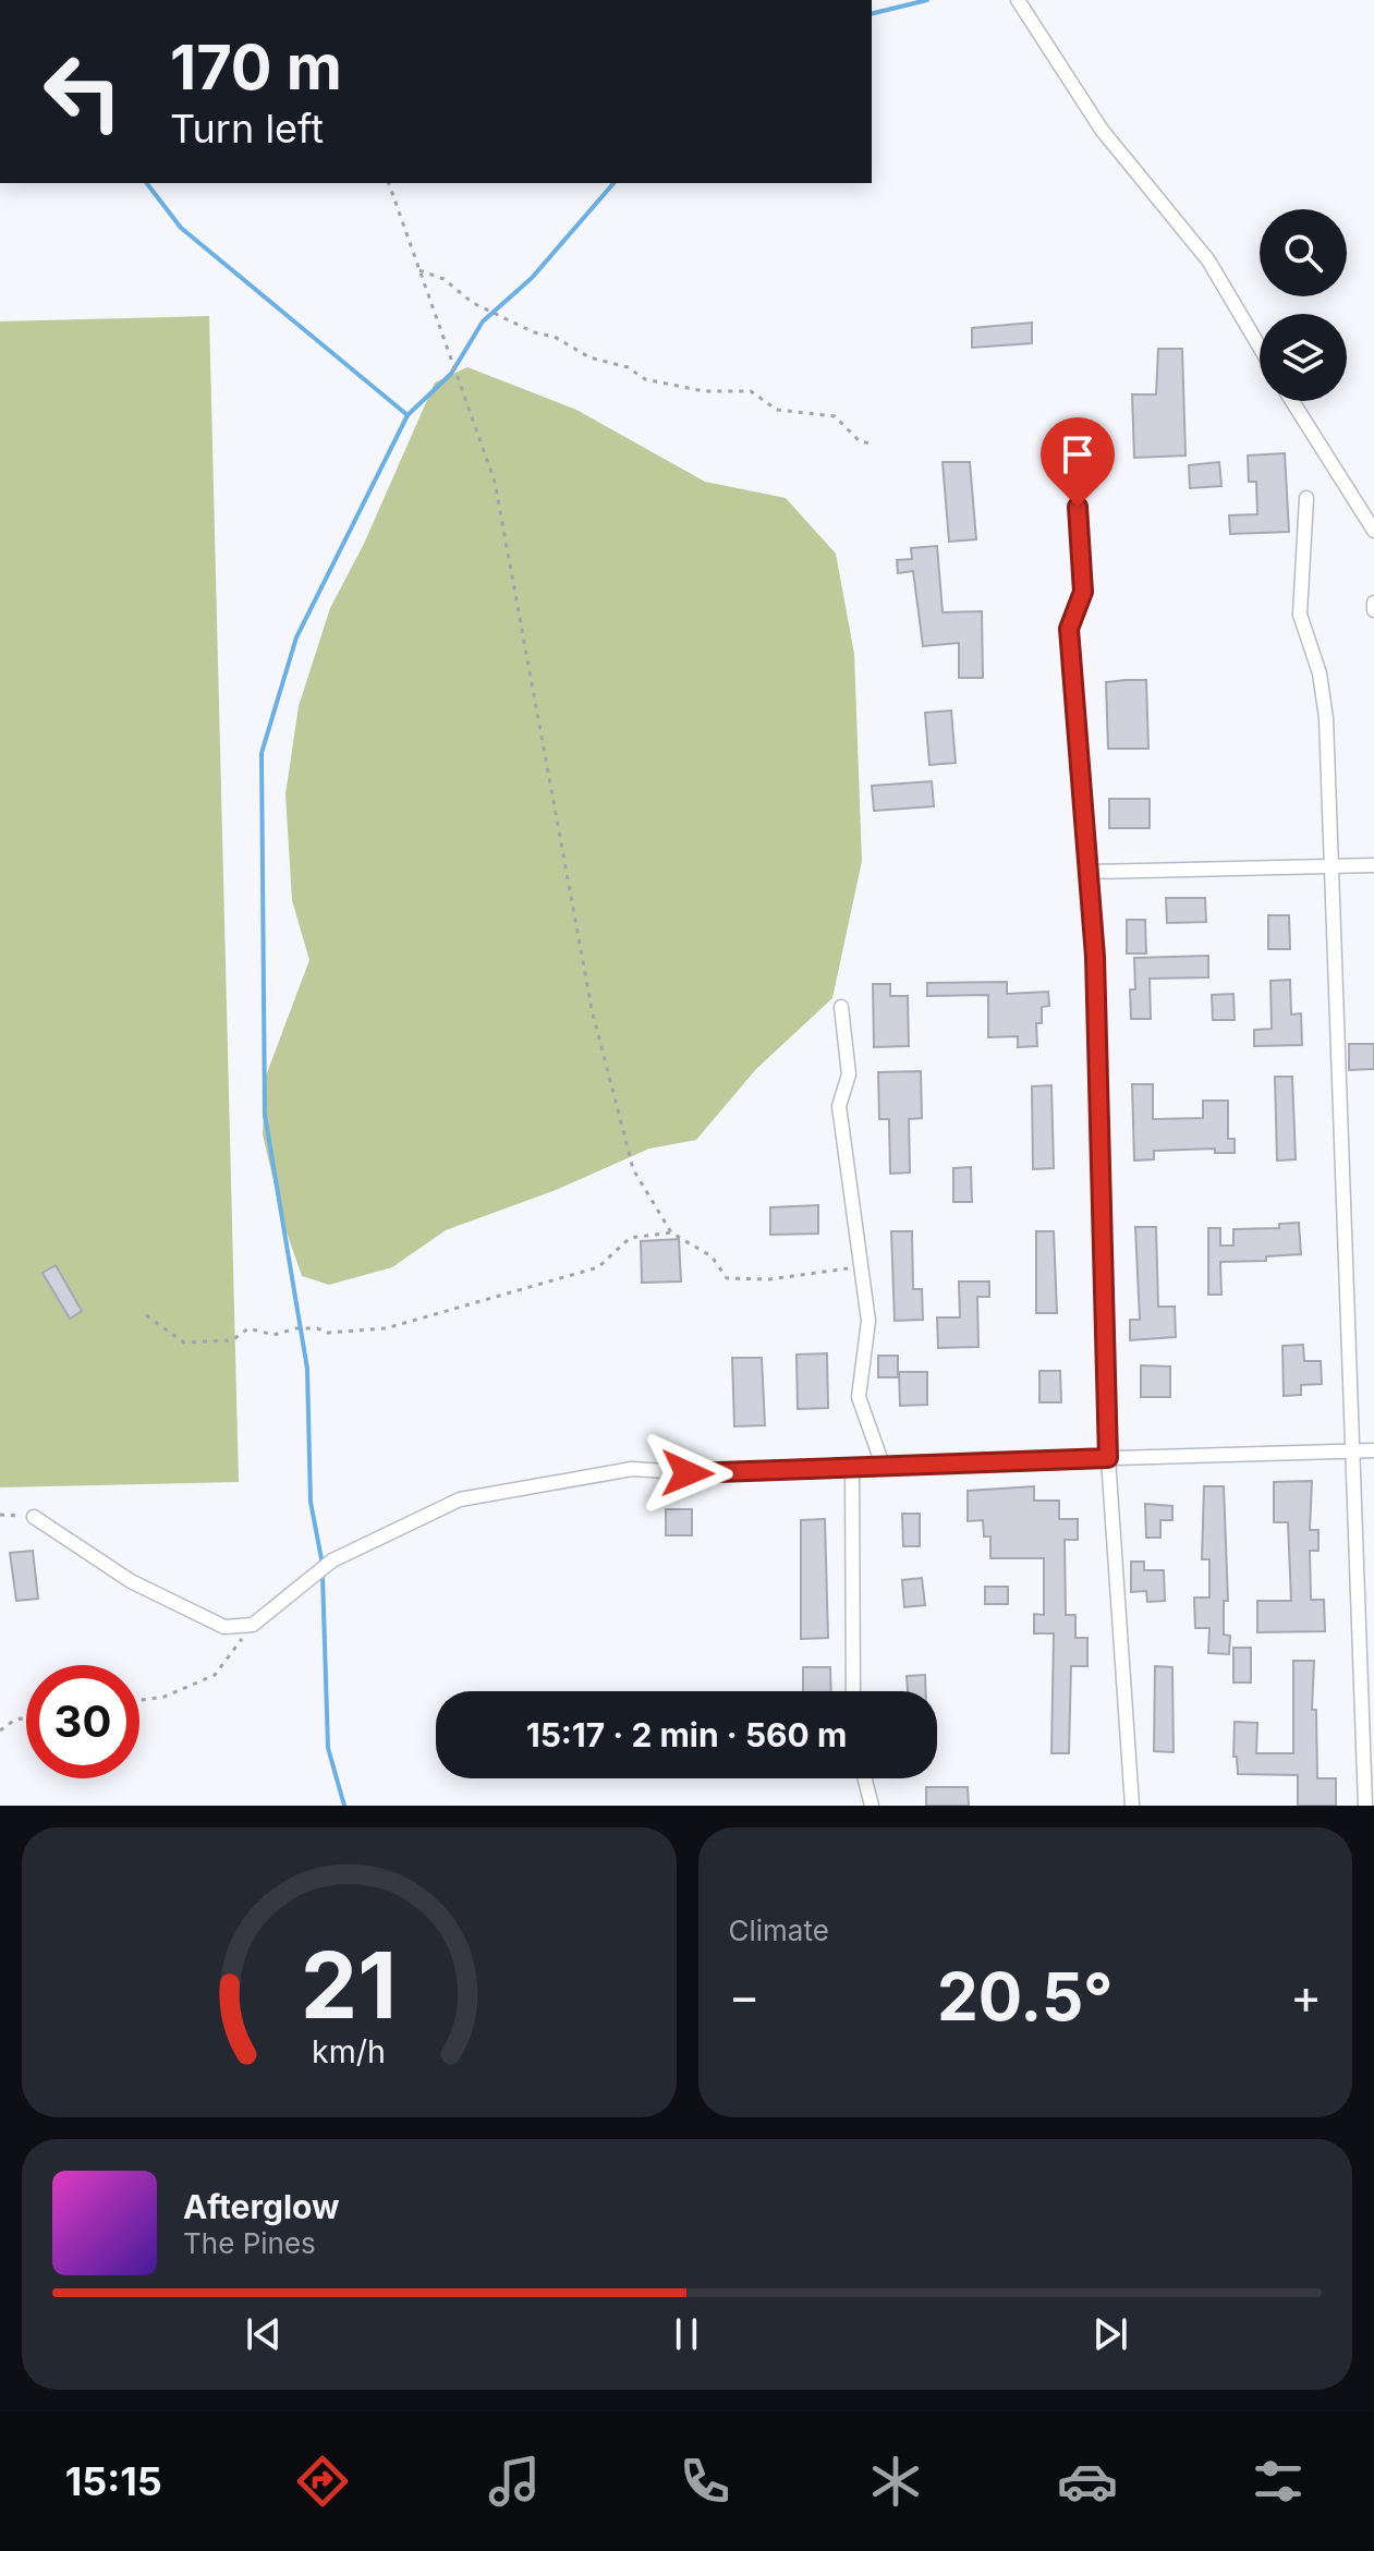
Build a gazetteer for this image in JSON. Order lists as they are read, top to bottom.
{
  "page": {
    "turn": ["170 m", "Turn left"],
    "limit": "30",
    "trip": "15:17 · 2 min · 560 m",
    "tile": "Climate",
    "heat": ["−", "20.5°", "+"],
    "song": ["Afterglow", "The Pines"],
    "tabs": "15:15",
    "gauge": ["21", "km/h"]
  }
}
